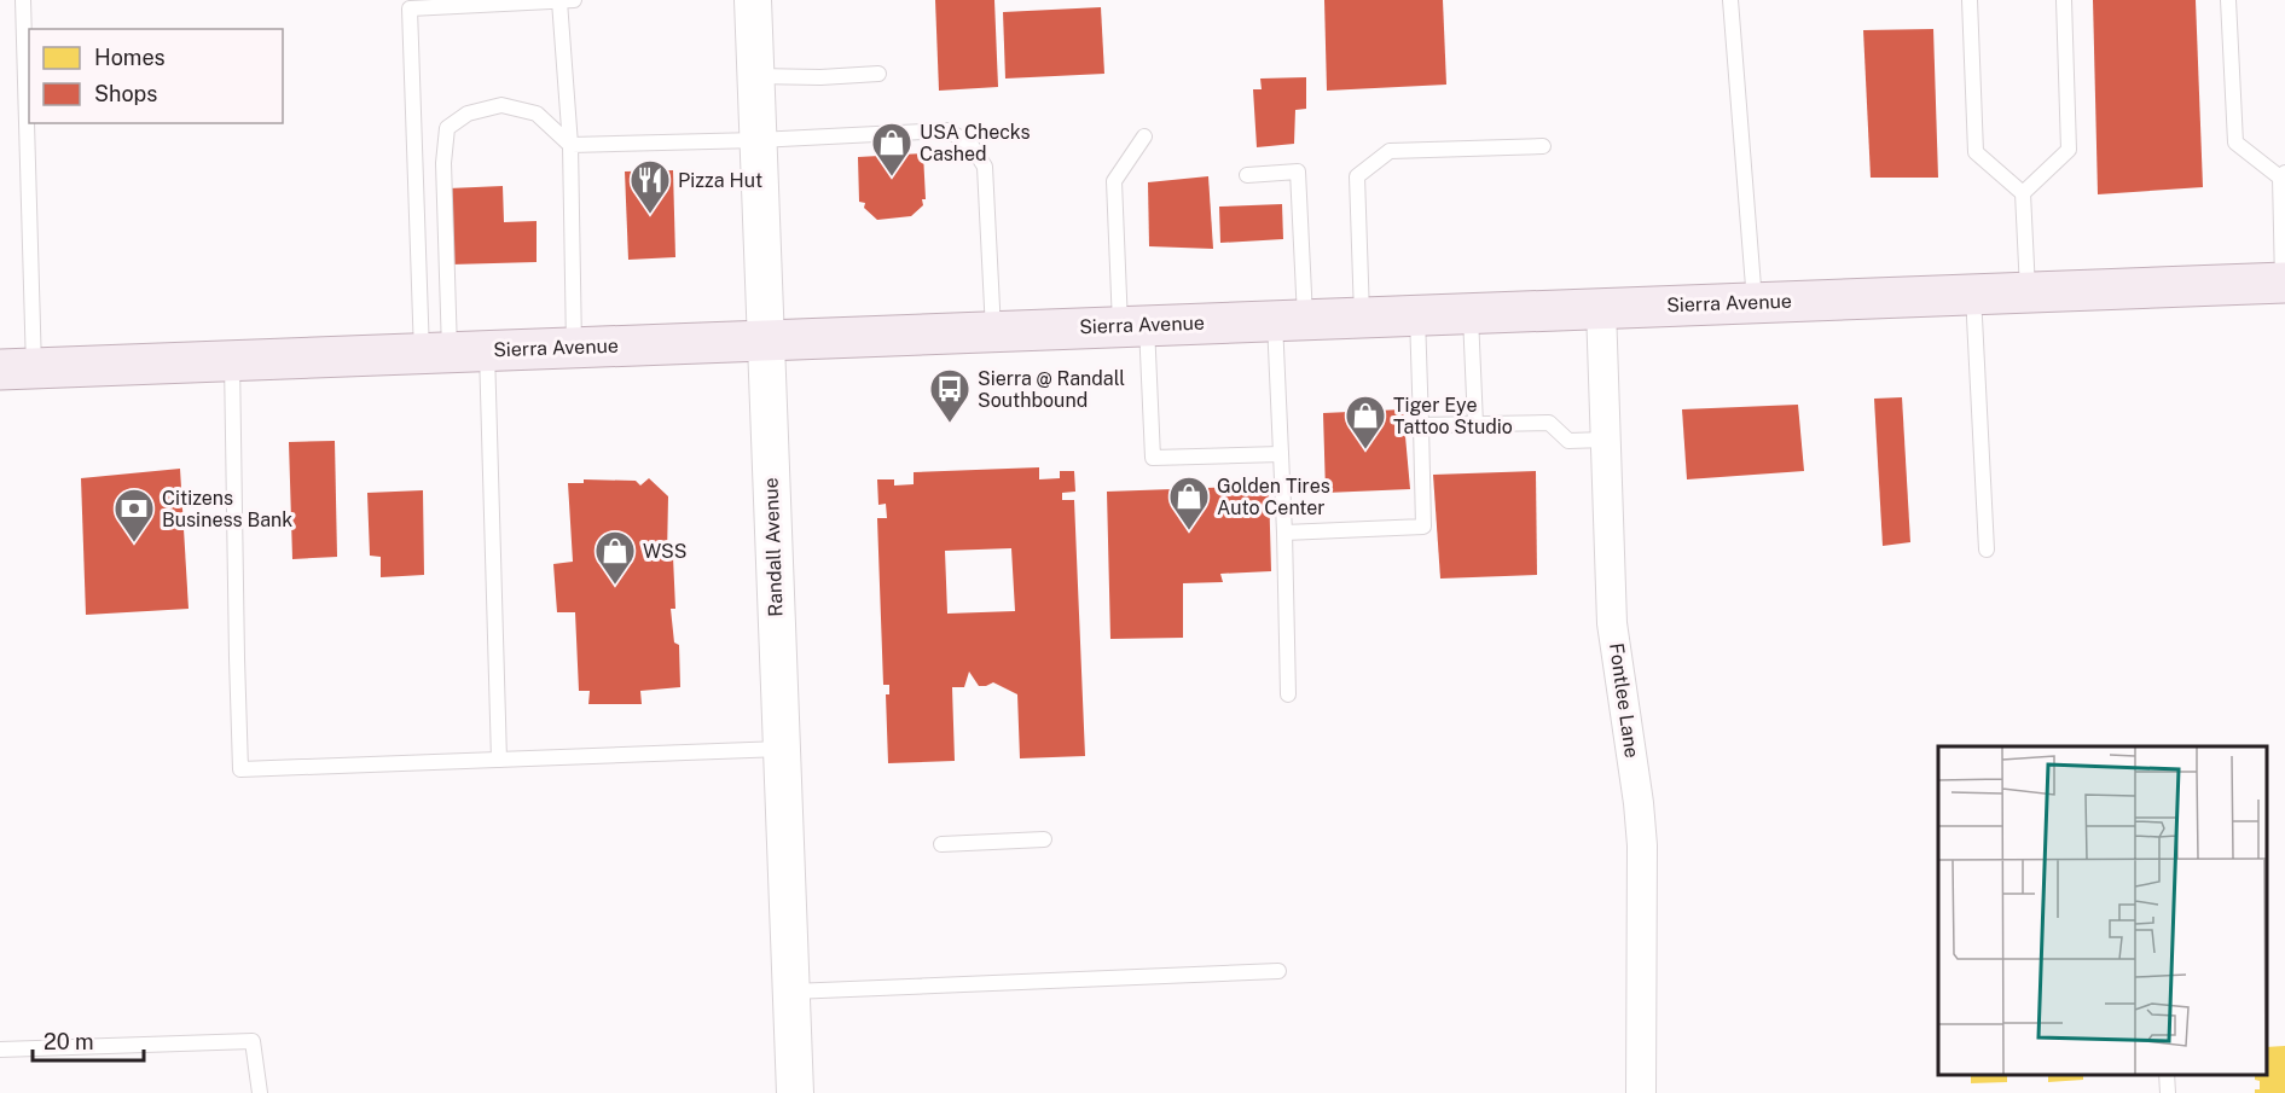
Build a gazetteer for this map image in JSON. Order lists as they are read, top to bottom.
{
  "streets": {
    "main road": ["Sierra Avenue"],
    "street": ["Randall Avenue", "Fontlee Lane"]
  },
  "crossings": [
    ["Sierra Avenue", "Randall Avenue"],
    ["Sierra Avenue", "Fontlee Lane"]
  ],
  "places": {
    "shop": [
      "USA Checks Cashed",
      "Tiger Eye Tattoo Studio",
      "Golden Tires Auto Center",
      "WSS"
    ],
    "restaurant": ["Pizza Hut"],
    "bus stop": ["Sierra @ Randall Southbound"],
    "bank": ["Citizens Business Bank"]
  },
  "legend": ["Homes", "Shops"],
  "scale_bar": "20 m"
}
